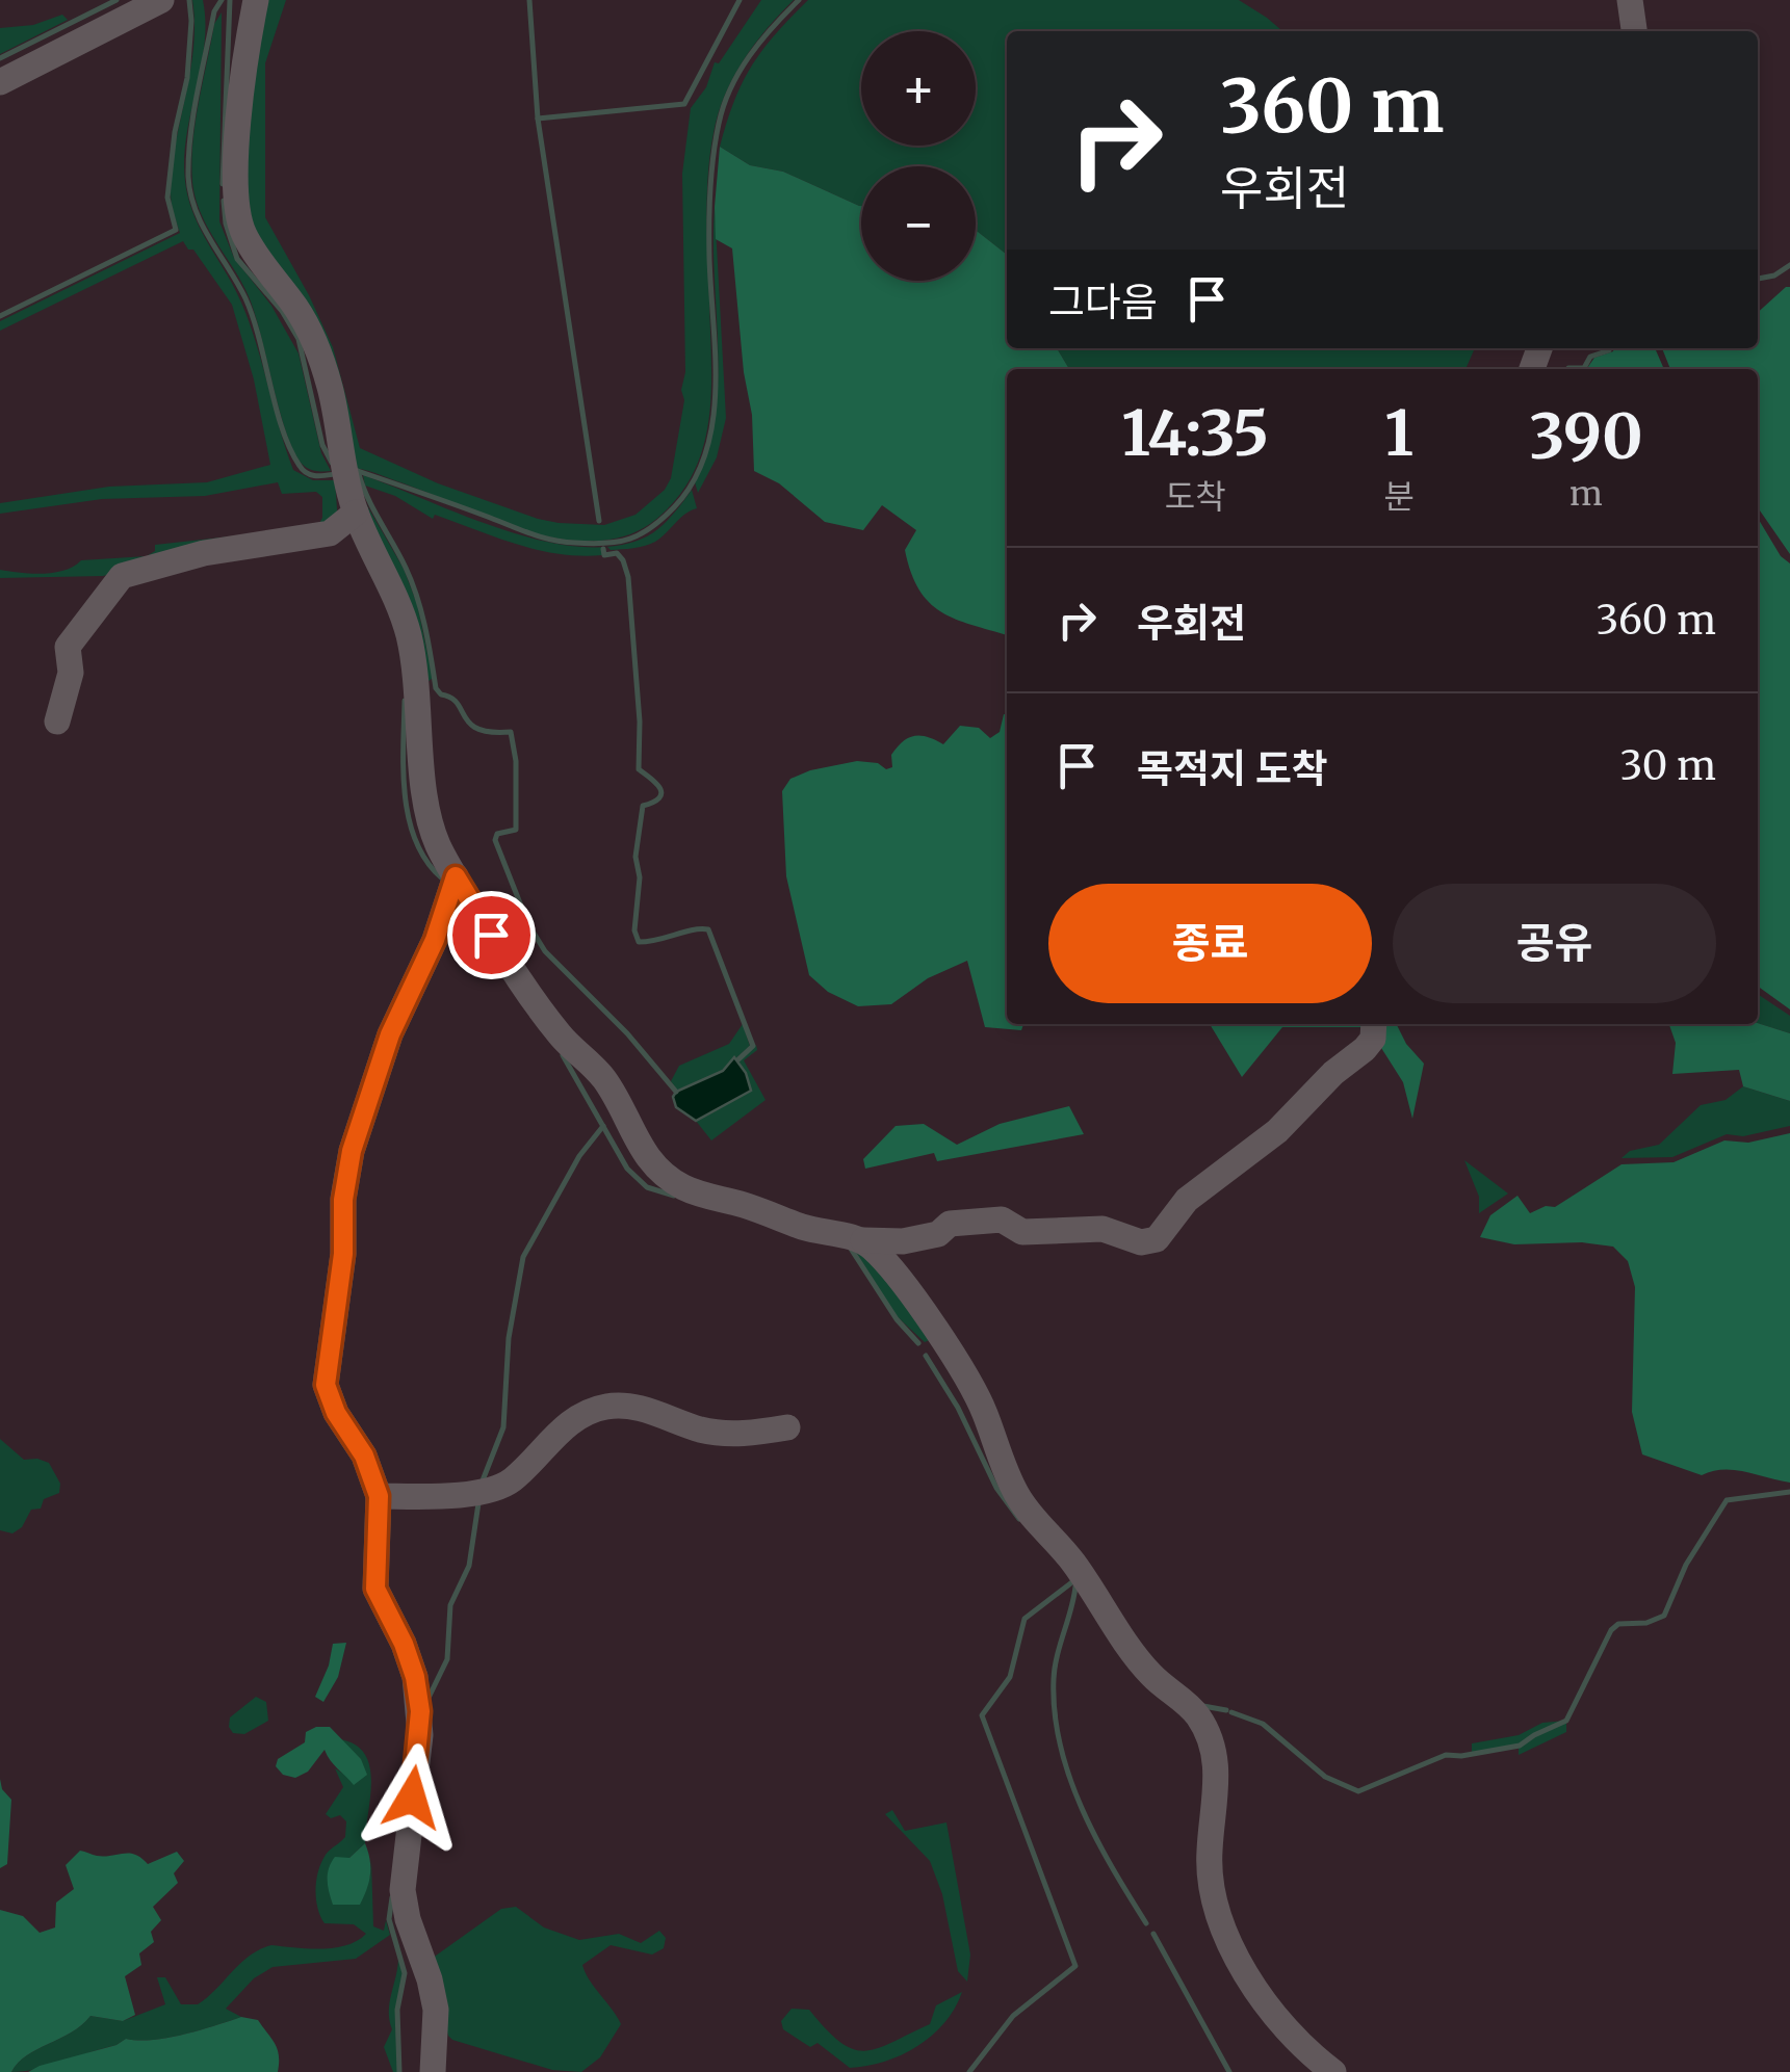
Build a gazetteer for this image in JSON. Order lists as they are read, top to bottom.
{
  "page": {
    "map_buttons": ["+", "−"],
    "turn": ["360 m", "우회전"],
    "then": "그다음",
    "eta": [
      "14:35",
      "도착",
      "1",
      "분",
      "390",
      "m"
    ],
    "list": [
      {
        "name": "우회전",
        "value": "360 m"
      },
      {
        "name": "목적지 도착",
        "value": "30 m"
      }
    ],
    "buttons": ["종료", "공유"]
  }
}
